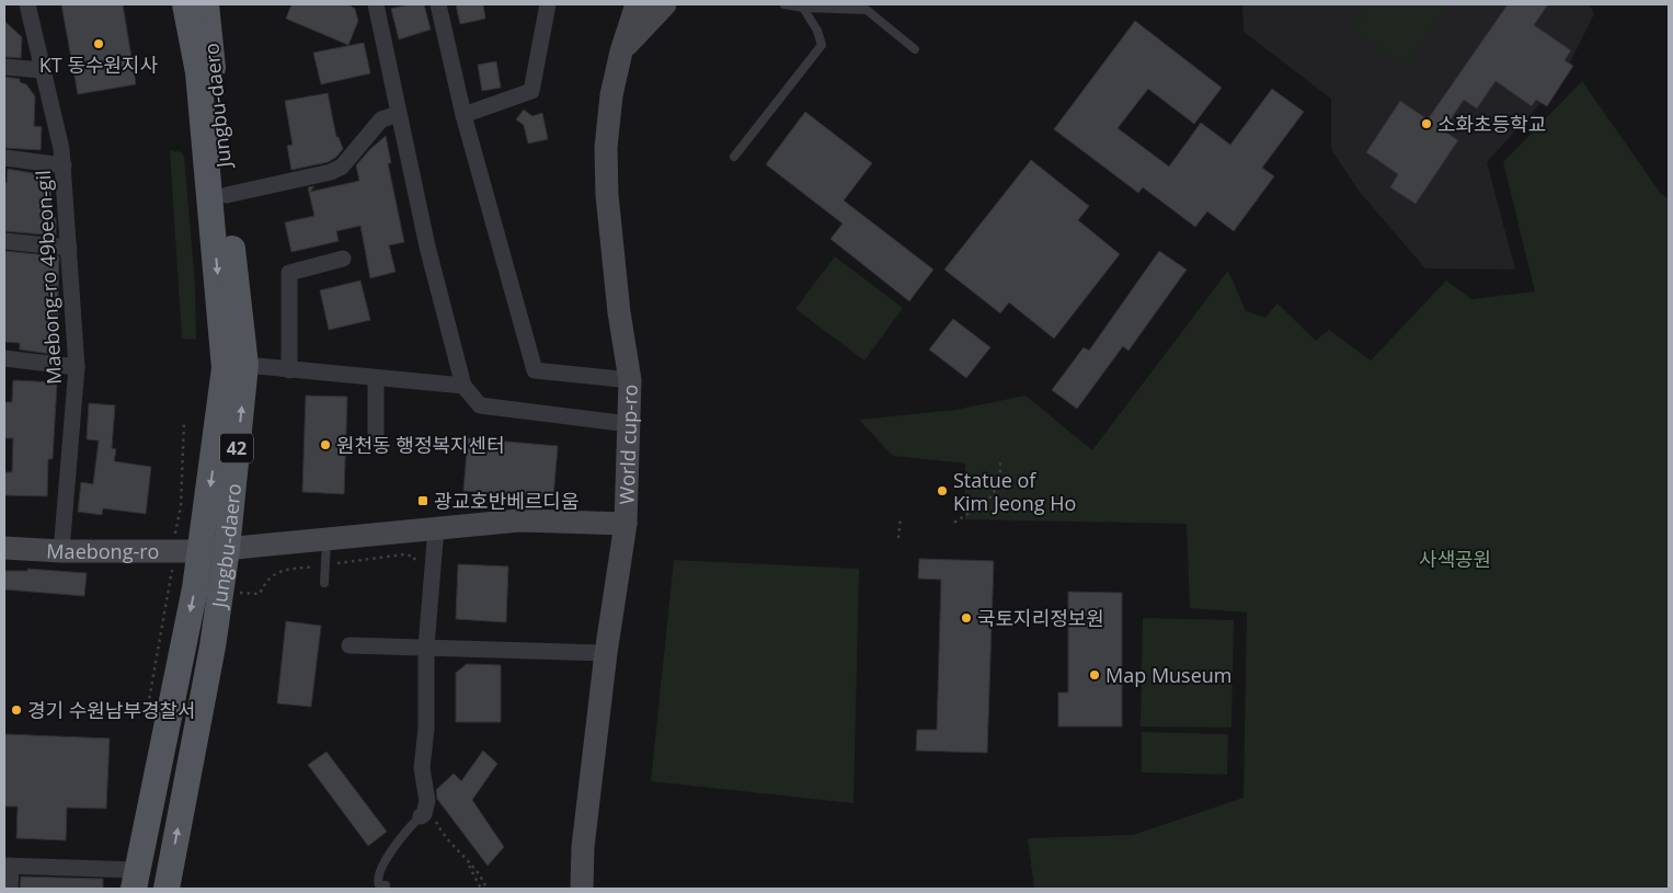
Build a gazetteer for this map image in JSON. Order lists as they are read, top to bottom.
{
  "streets": {
    "main road": ["Jungbu-daero", "42"],
    "street": ["Maebong-ro 49beon-gil", "World cup-ro", "Maebong-ro"]
  },
  "crossings": [
    ["Jungbu-daero", "Maebong-ro"],
    ["Maebong-ro 49beon-gil", "Maebong-ro"],
    ["World cup-ro", "Maebong-ro"]
  ],
  "parks": ["사색공원"],
  "places": {
    "other": [
      "KT 동수원지사",
      "소화초등학교",
      "원천동 행정복지센터",
      "Statue of Kim Jeong Ho",
      "국토지리정보원",
      "Map Museum",
      "경기 수원남부경찰서"
    ],
    "transit": ["광교호반베르디움"]
  }
}
